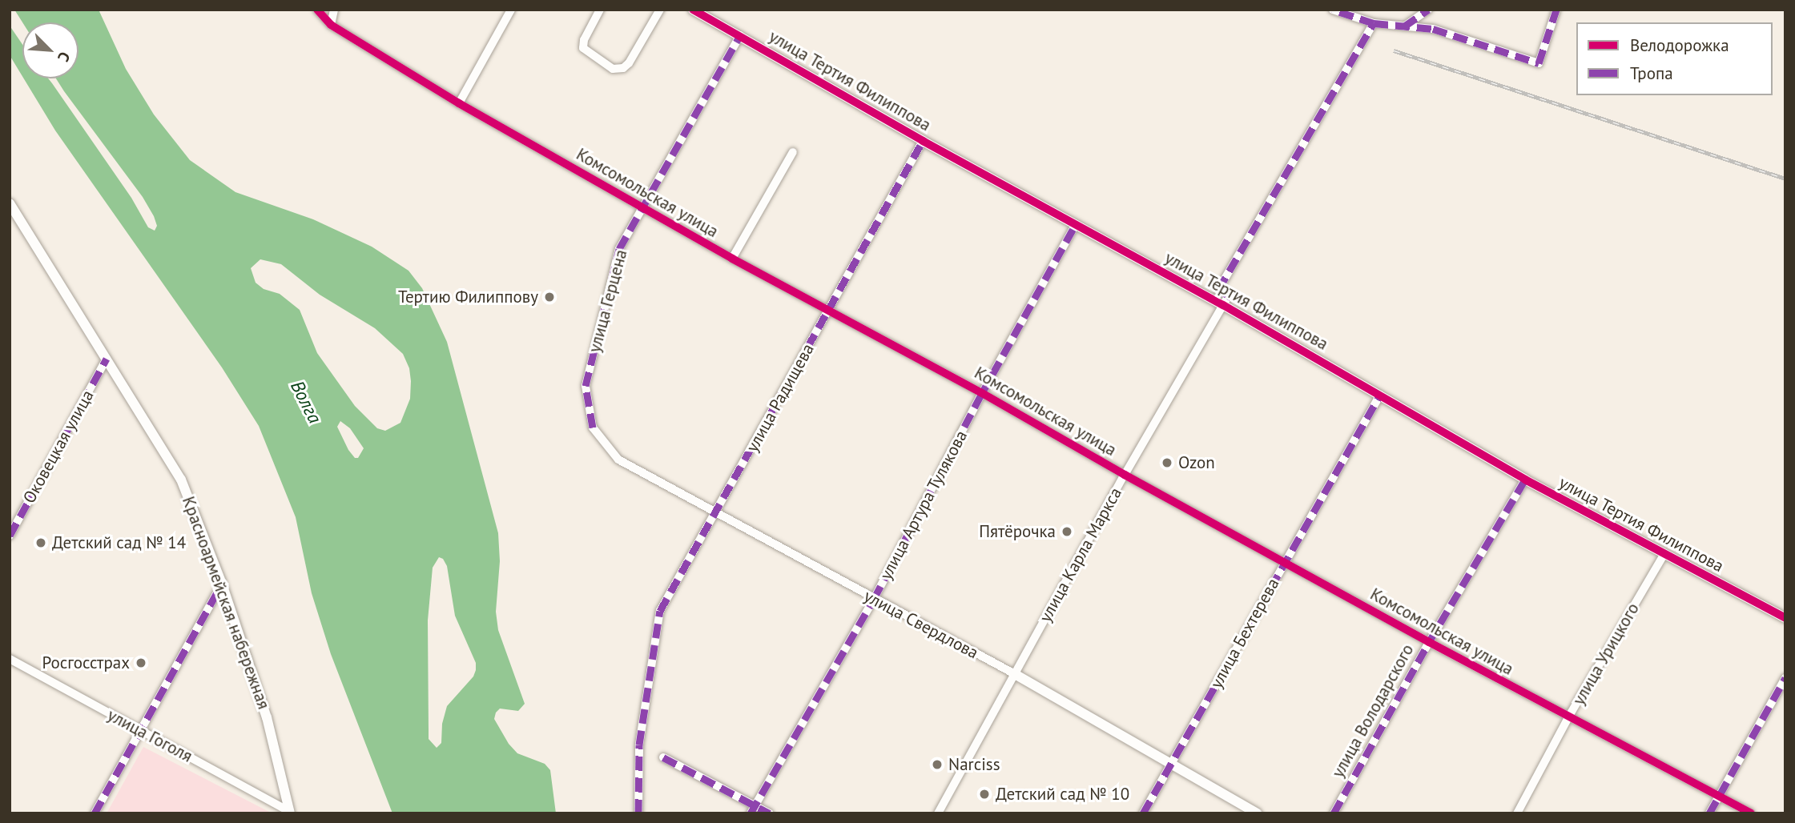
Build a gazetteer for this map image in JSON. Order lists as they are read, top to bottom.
{
  "streets": {
    "street": [
      "улица Тертия Филиппова",
      "Комсомольская улица",
      "улица Герцена",
      "улица Радищева",
      "Оковецкая улица",
      "улица Артура Тулякова",
      "улица Карла Маркса",
      "Красноармейская набережная",
      "улица Свердлова",
      "улица Бехтерева",
      "улица Урицкого",
      "улица Володарского",
      "улица Гоголя"
    ]
  },
  "crossings": [
    ["улица Тертия Филиппова", "улица Герцена"],
    ["улица Тертия Филиппова", "улица Радищева"],
    ["улица Тертия Филиппова", "улица Артура Тулякова"],
    ["улица Тертия Филиппова", "улица Карла Маркса"],
    ["улица Тертия Филиппова", "улица Бехтерева"],
    ["улица Тертия Филиппова", "улица Урицкого"],
    ["улица Тертия Филиппова", "улица Володарского"],
    ["Комсомольская улица", "улица Герцена"],
    ["Комсомольская улица", "улица Радищева"],
    ["Комсомольская улица", "улица Артура Тулякова"],
    ["Комсомольская улица", "улица Карла Маркса"],
    ["Комсомольская улица", "улица Бехтерева"],
    ["Комсомольская улица", "улица Урицкого"],
    ["Комсомольская улица", "улица Володарского"],
    ["улица Герцена", "улица Свердлова"],
    ["улица Радищева", "улица Свердлова"],
    ["Оковецкая улица", "Красноармейская набережная"],
    ["улица Артура Тулякова", "улица Свердлова"],
    ["улица Карла Маркса", "улица Свердлова"],
    ["Красноармейская набережная", "улица Гоголя"],
    ["улица Свердлова", "улица Бехтерева"]
  ],
  "water": ["Волга"],
  "places": [
    "Тертию Филиппову",
    "Ozon",
    "Пятёрочка",
    "Детский сад № 14",
    "Росгосстрах",
    "Narciss",
    "Детский сад № 10"
  ],
  "legend": ["Велодорожка", "Тропа"],
  "north": "bottom right"
}
